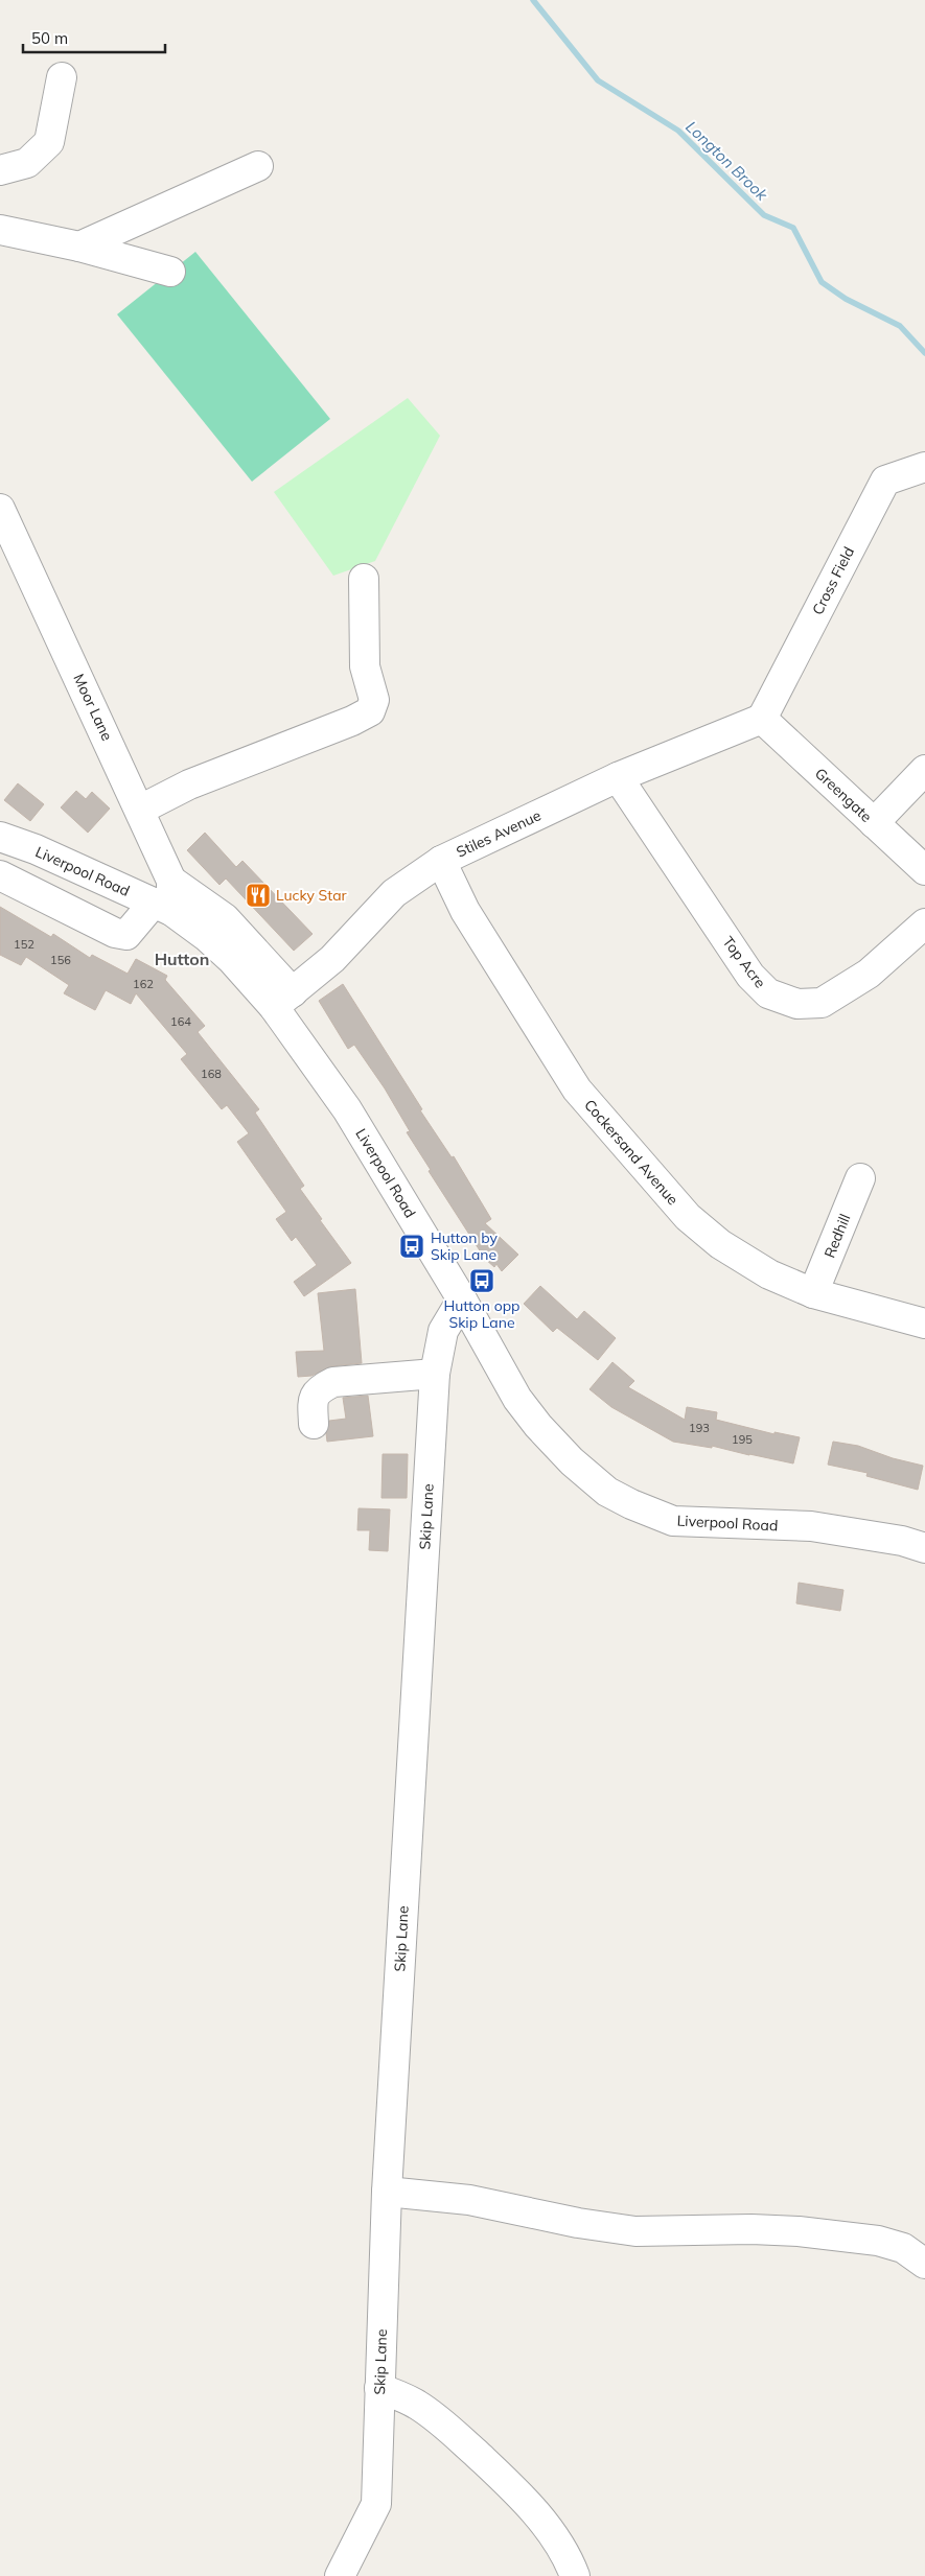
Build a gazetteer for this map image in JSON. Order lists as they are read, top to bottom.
{
  "streets": {
    "street": [
      "Cross Field",
      "Moor Lane",
      "Greengate",
      "Stiles Avenue",
      "Liverpool Road",
      "Top Acre",
      "Cockersand Avenue",
      "Redhill",
      "Skip Lane"
    ]
  },
  "crossings": [
    ["Cross Field", "Greengate"],
    ["Cross Field", "Stiles Avenue"],
    ["Moor Lane", "Liverpool Road"],
    ["Greengate", "Stiles Avenue"],
    ["Stiles Avenue", "Liverpool Road"],
    ["Stiles Avenue", "Top Acre"],
    ["Stiles Avenue", "Cockersand Avenue"],
    ["Liverpool Road", "Skip Lane"],
    ["Cockersand Avenue", "Redhill"]
  ],
  "districts": ["Hutton"],
  "water": ["Longton Brook"],
  "places": {
    "restaurant": ["Lucky Star"],
    "bus stop": ["Hutton by Skip Lane", "Hutton opp Skip Lane"]
  },
  "house_numbers": [
    "152",
    "156",
    "162",
    "164",
    "168",
    "193",
    "195"
  ],
  "scale_bar": "50 m"
}
